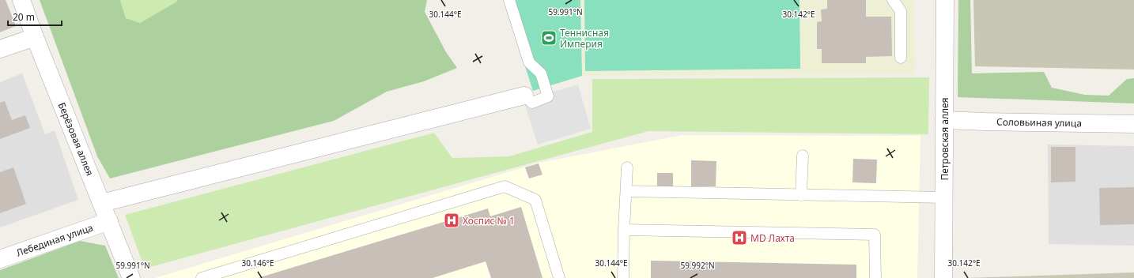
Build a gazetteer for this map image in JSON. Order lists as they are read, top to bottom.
{
  "streets": {
    "street": [
      "Соловьиная улица",
      "Берёзовая аллея",
      "Петровская аллея",
      "Лебединая улица"
    ]
  },
  "crossings": [
    ["Соловьиная улица", "Петровская аллея"],
    ["Берёзовая аллея", "Лебединая улица"]
  ],
  "places": {
    "sports": ["Теннисная Империя"],
    "hospital": ["Хоспис № 1", "MD Лахта"]
  },
  "scale_bar": "20 m",
  "coordinates": [
    "59.991°N",
    "30.144°E",
    "30.142°E",
    "30.146°E",
    "59.992°N"
  ]
}
